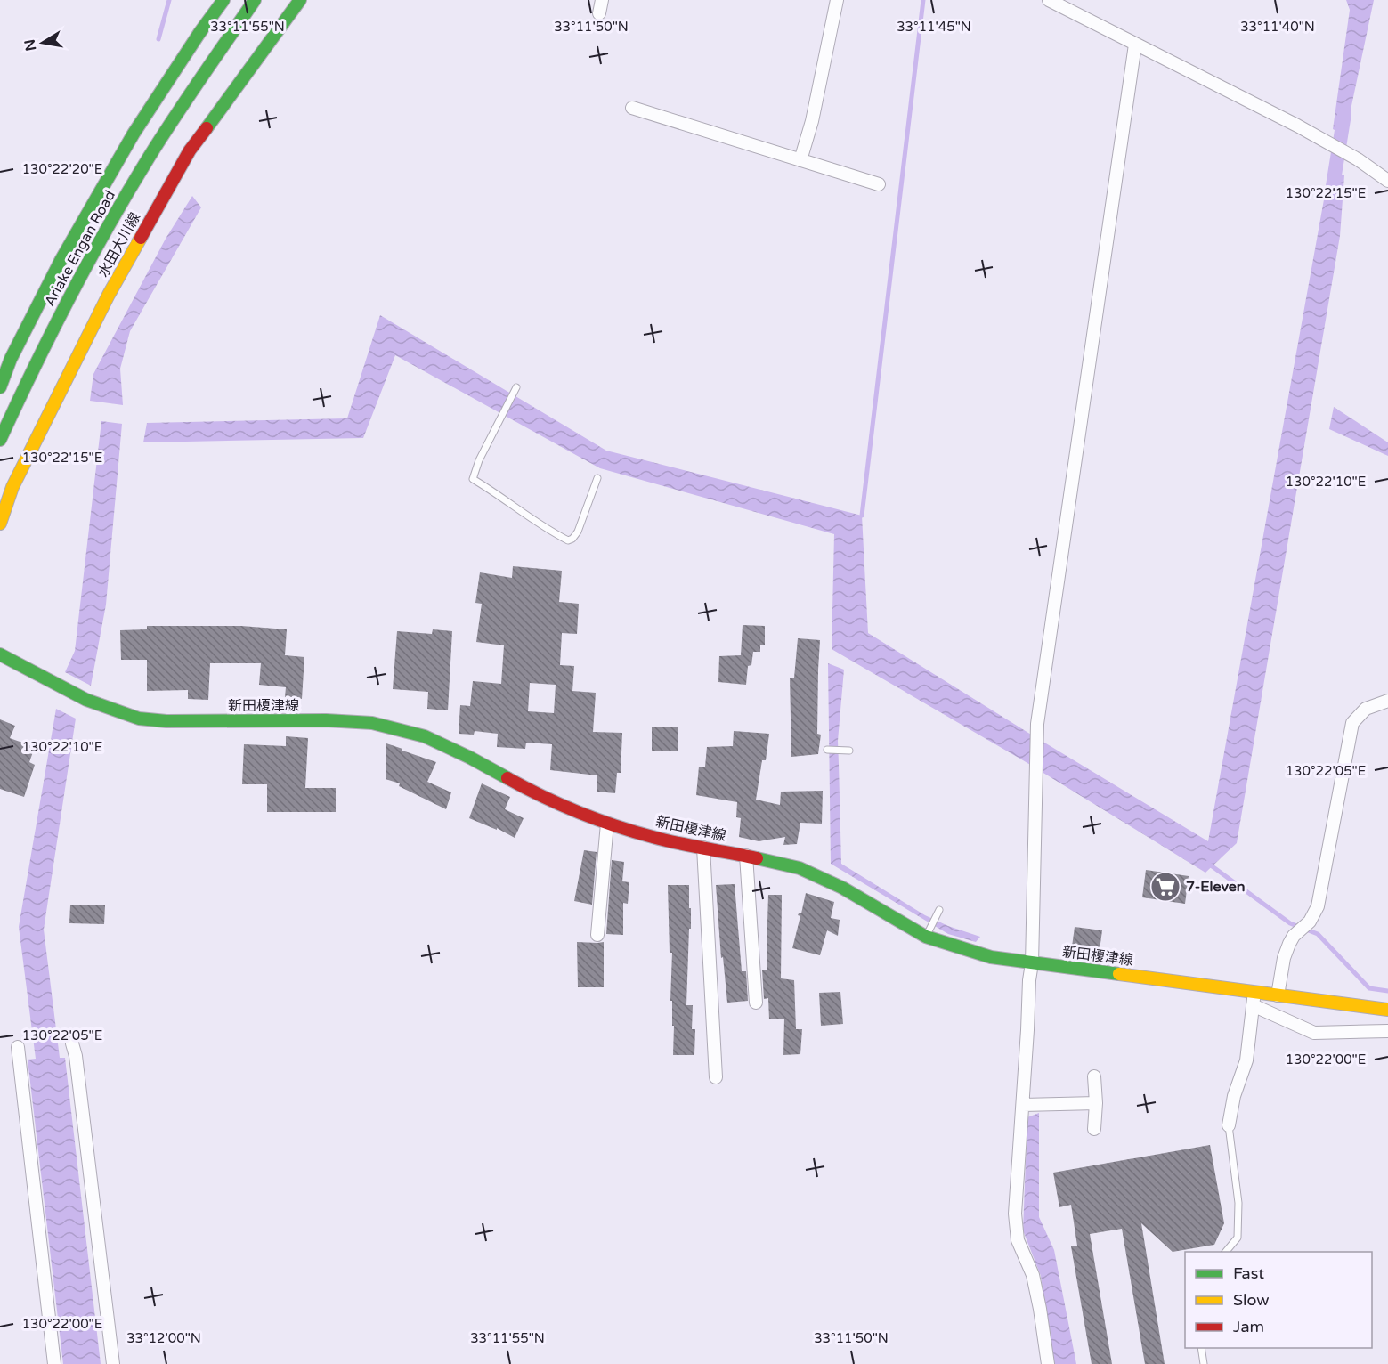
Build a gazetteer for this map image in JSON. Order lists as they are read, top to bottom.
{
  "streets": {
    "main road": ["水田大川線", "Ariake Engan Road", "新田榎津線"]
  },
  "places": {
    "supermarket": ["7-Eleven"]
  },
  "legend": ["Fast", "Slow", "Jam"],
  "north": "left",
  "coordinates": [
    "33°11'55\"N",
    "33°11'50\"N",
    "33°11'45\"N",
    "33°11'40\"N",
    "130°22'20\"E",
    "130°22'15\"E",
    "130°22'10\"E",
    "130°22'05\"E",
    "130°22'00\"E",
    "33°12'00\"N"
  ]
}
